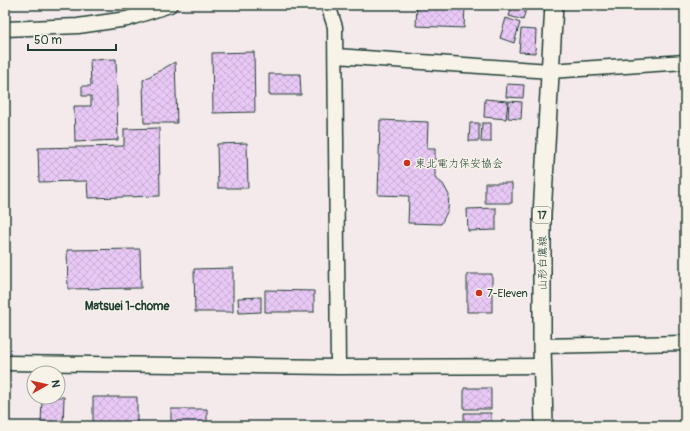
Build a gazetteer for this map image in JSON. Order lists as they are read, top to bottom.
{
  "streets": {
    "main road": ["17", "山形白鷹線"]
  },
  "districts": ["Matsuei 1-chome"],
  "places": ["東北電力保安協会", "7-Eleven"],
  "scale_bar": "50 m",
  "north": "right"
}
